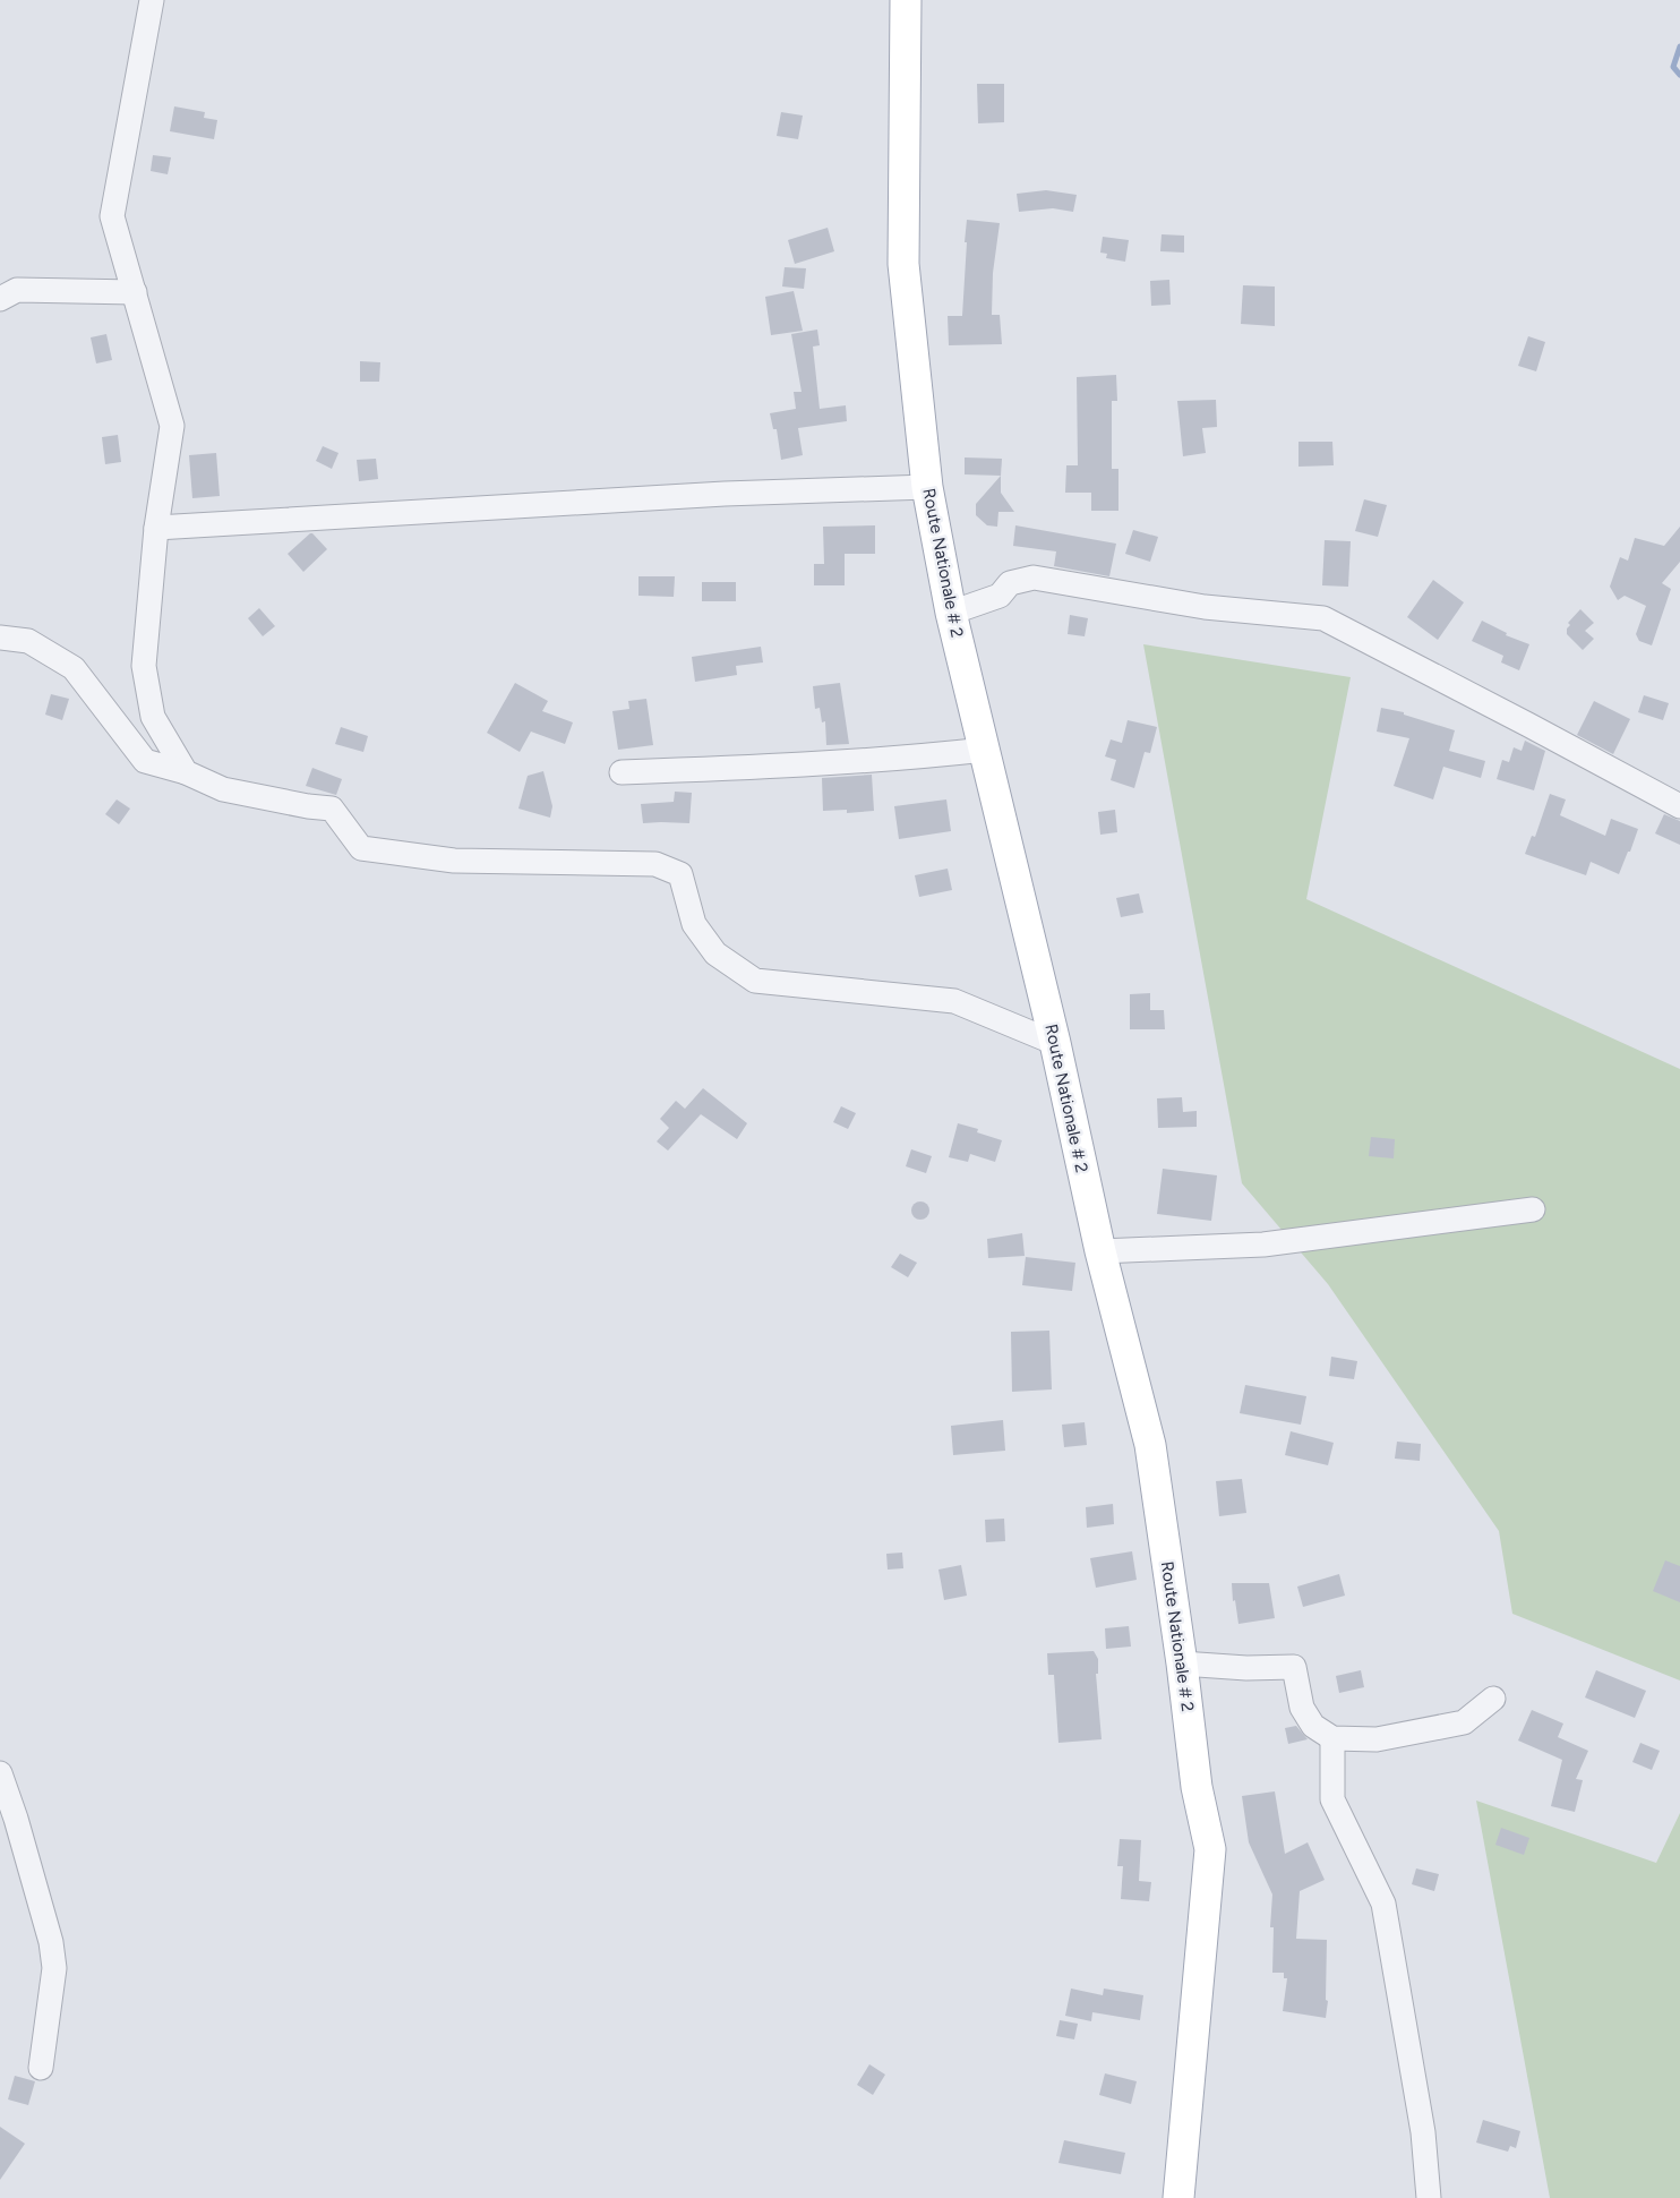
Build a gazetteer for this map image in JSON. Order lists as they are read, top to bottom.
{
  "streets": {
    "main road": ["Route Nationale # 2"]
  }
}
